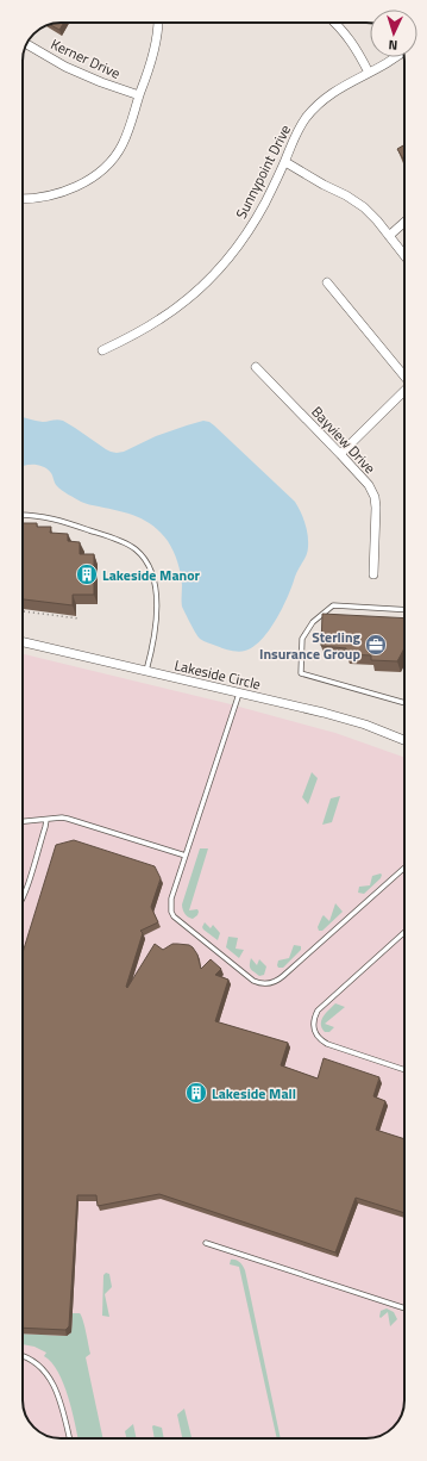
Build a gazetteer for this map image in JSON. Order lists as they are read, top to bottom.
{
  "streets": {
    "street": [
      "Kerner Drive",
      "Sunnypoint Drive",
      "Bayview Drive",
      "Lakeside Circle"
    ]
  },
  "places": {
    "building": ["Lakeside Manor", "Lakeside Mall"],
    "office": ["Sterling Insurance Group"]
  },
  "north": "bottom"
}
